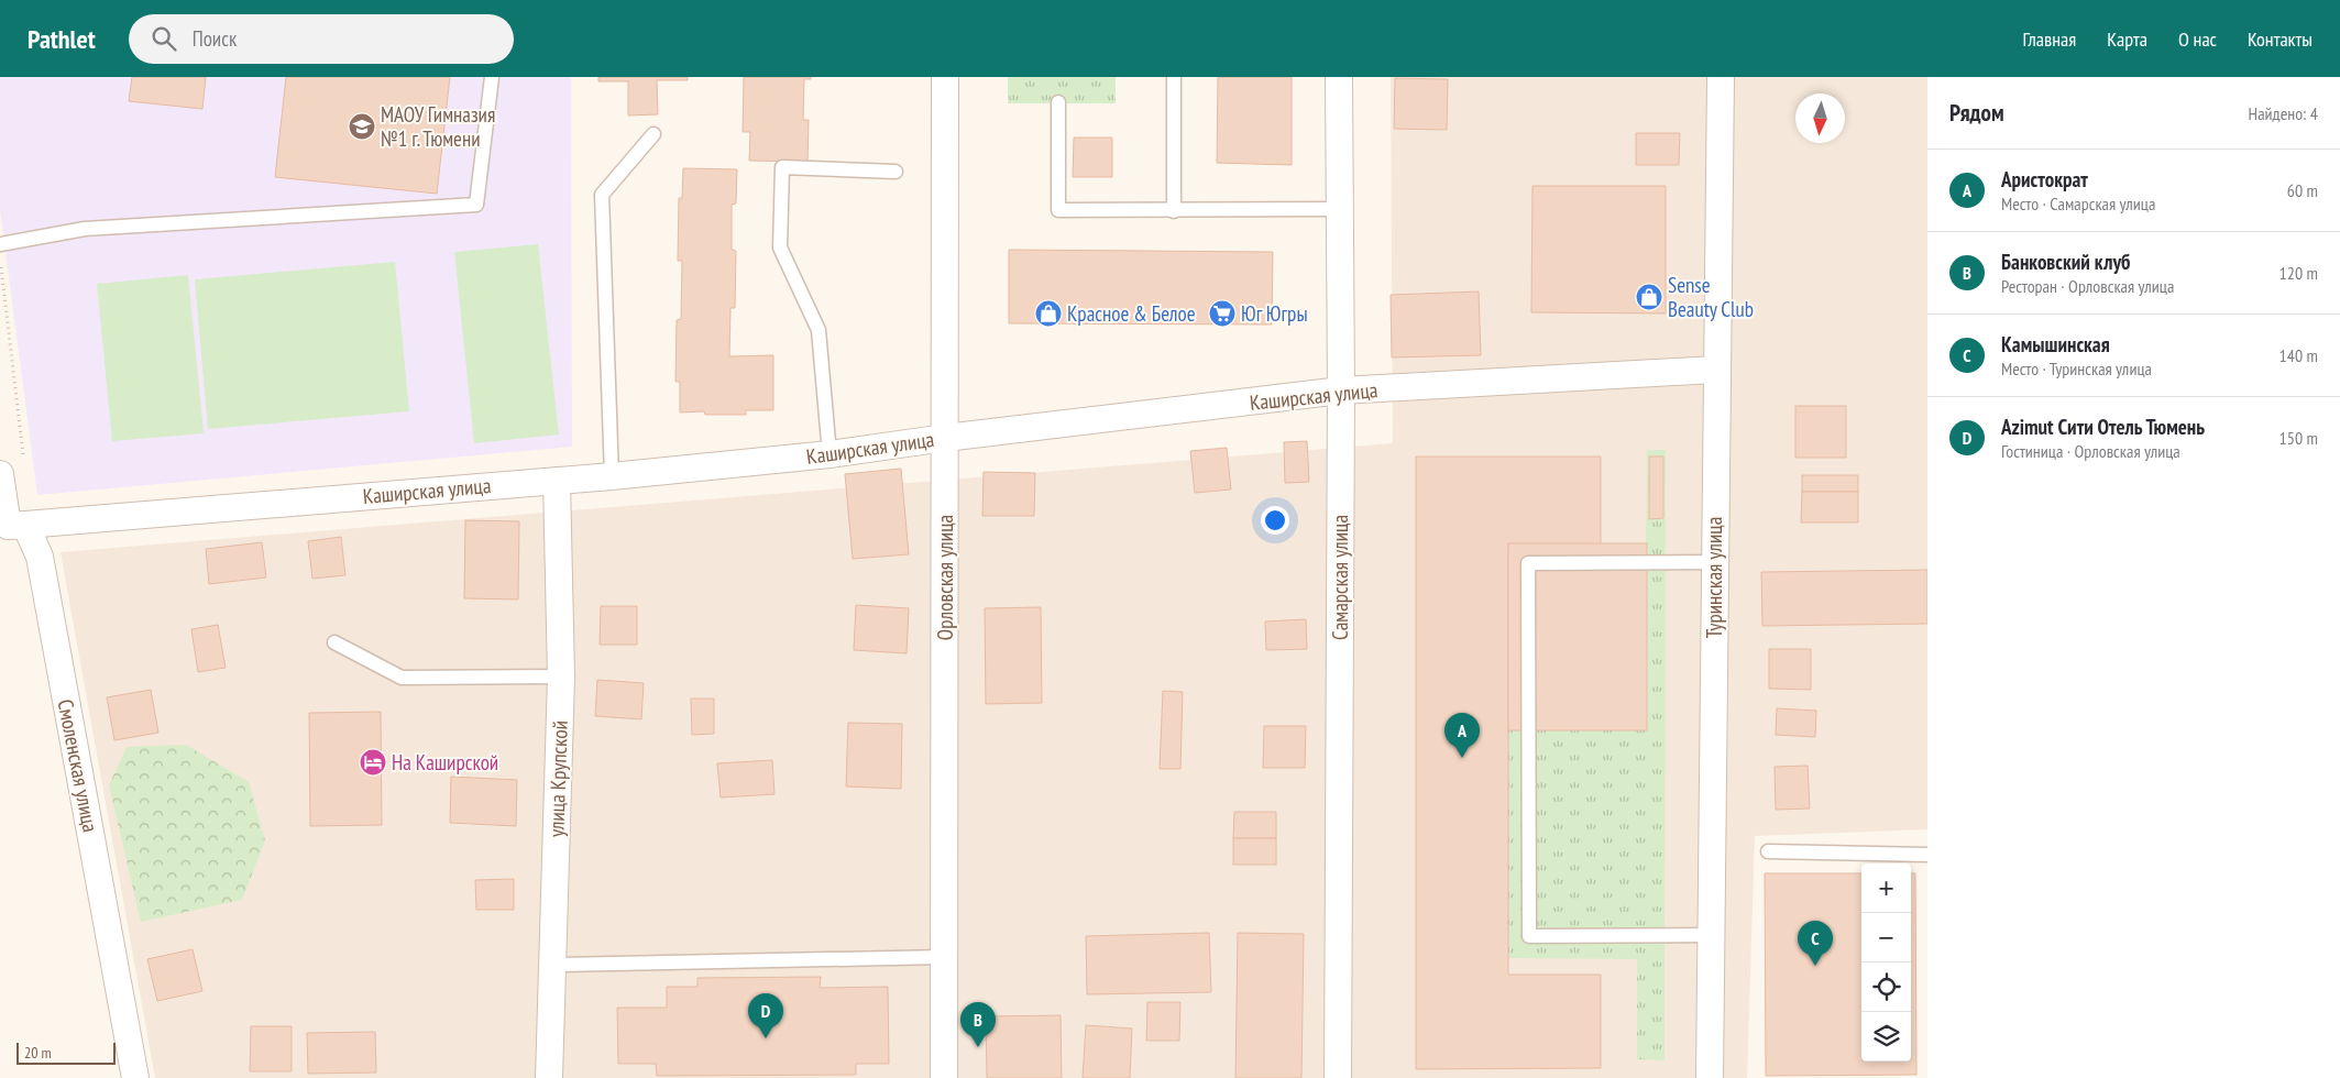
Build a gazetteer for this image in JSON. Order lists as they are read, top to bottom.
{
  "streets": {
    "street": [
      "Каширская улица",
      "Орловская улица",
      "Самарская улица",
      "Туринская улица",
      "Смоленская улица",
      "улица Крупской"
    ]
  },
  "crossings": [
    ["Каширская улица", "Орловская улица"],
    ["Каширская улица", "Самарская улица"],
    ["Каширская улица", "Туринская улица"],
    ["Каширская улица", "Смоленская улица"],
    ["Каширская улица", "улица Крупской"]
  ],
  "places": {
    "school or university": ["МАОУ Гимназия №1 г. Тюмени"],
    "shop": ["Sense Beauty Club", "Красное & Белое"],
    "supermarket": ["Юг Югры"],
    "hotel": ["На Каширской"]
  },
  "scale_bar": "20 m",
  "north": "bottom",
  "page": {
    "header": "Pathlet",
    "search": "Поиск",
    "nav": [
      "Главная",
      "Карта",
      "О нас",
      "Контакты"
    ],
    "heading": ["Рядом", "Найдено: 4"],
    "list": [
      {
        "mark": "A",
        "name": "Аристократ",
        "note": "Место · Самарская улица",
        "value": "60 m"
      },
      {
        "mark": "B",
        "name": "Банковский клуб",
        "note": "Ресторан · Орловская улица",
        "value": "120 m"
      },
      {
        "mark": "C",
        "name": "Камышинская",
        "note": "Место · Туринская улица",
        "value": "140 m"
      },
      {
        "mark": "D",
        "name": "Azimut Сити Отель Тюмень",
        "note": "Гостиница · Орловская улица",
        "value": "150 m"
      }
    ],
    "pins": [
      "A",
      "C",
      "D",
      "B"
    ],
    "map_buttons": ["+", "−"],
    "scale": "20 m"
  }
}
